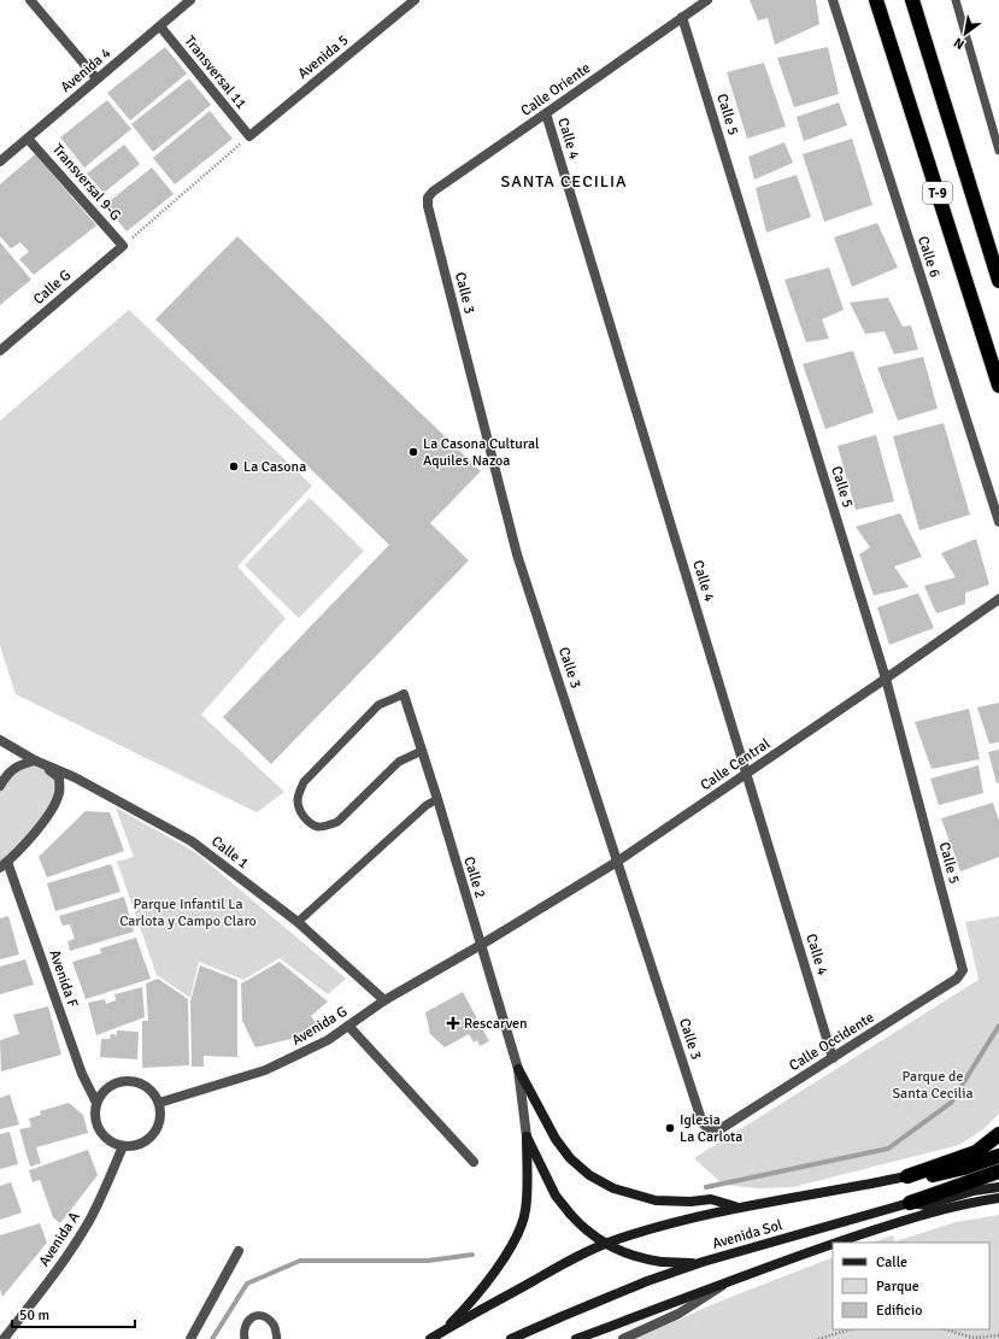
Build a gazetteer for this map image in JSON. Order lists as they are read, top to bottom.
{
  "streets": {
    "highway": ["T-9"],
    "main road": ["Avenida Sol"],
    "street": [
      "Avenida 5",
      "Avenida 4",
      "Transversal 11",
      "Calle Oriente",
      "Calle 5",
      "Calle 4",
      "Transversal 9-G",
      "Calle 6",
      "Calle G",
      "Calle 3",
      "Calle Central",
      "Calle 1",
      "Calle 2",
      "Avenida F",
      "Avenida G",
      "Calle Occidente",
      "Avenida A"
    ]
  },
  "crossings": [
    ["Avenida 5", "Transversal 11"],
    ["Avenida 4", "Transversal 11"],
    ["Avenida 4", "Transversal 9-G"],
    ["Calle Oriente", "Calle 5"],
    ["Calle Oriente", "Calle 4"],
    ["Calle Oriente", "Calle 3"],
    ["Calle 5", "Calle Central"],
    ["Calle 5", "Calle Occidente"],
    ["Calle 4", "Calle Central"],
    ["Calle 4", "Calle Occidente"],
    ["Transversal 9-G", "Calle G"],
    ["Calle 3", "Calle Central"],
    ["Calle 3", "Calle Occidente"],
    ["Calle Central", "Calle 2"],
    ["Calle Central", "Avenida G"],
    ["Calle 1", "Avenida G"],
    ["Calle 2", "Avenida G"],
    ["Avenida F", "Avenida G"],
    ["Avenida F", "Avenida A"],
    ["Avenida G", "Avenida A"]
  ],
  "districts": ["SANTA CECILIA"],
  "parks": ["Parque Infantil La Carlota y Campo Claro", "Parque de Santa Cecilia"],
  "places": {
    "other": ["La Casona Cultural Aquiles Nazoa", "La Casona", "Iglesia La Carlota"],
    "health": ["Rescarven"]
  },
  "legend": ["Calle", "Parque", "Edificio"],
  "scale_bar": "50 m",
  "north": "bottom left"
}
